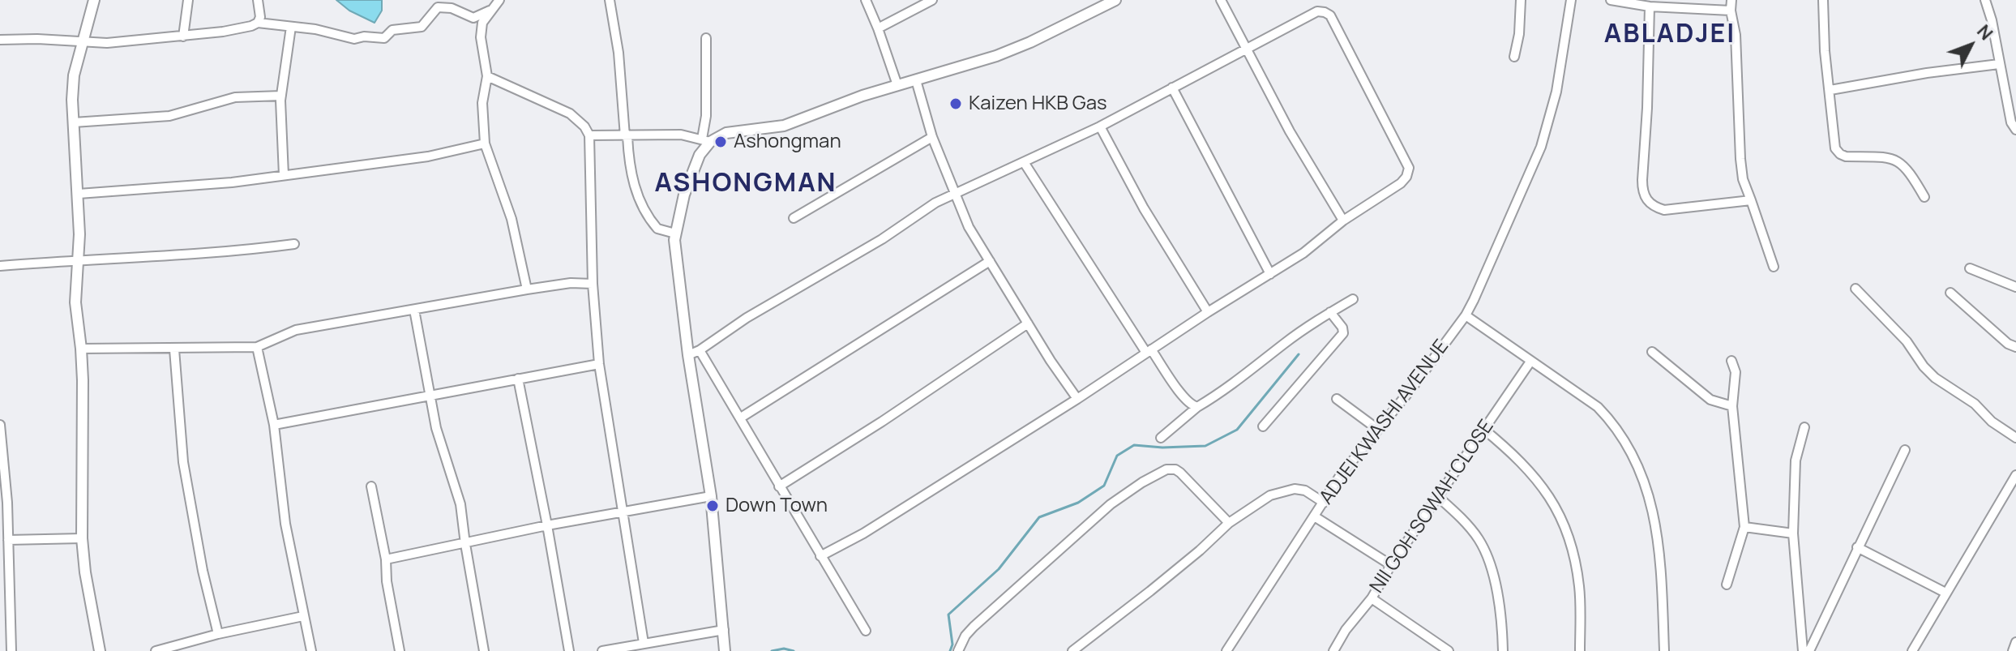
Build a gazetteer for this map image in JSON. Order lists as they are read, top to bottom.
{
  "streets": {
    "street": ["ADJEI KWASHI AVENUE", "NII GOH SOWAH CLOSE"]
  },
  "districts": ["ABLADJEI", "ASHONGMAN"],
  "places": ["Kaizen HKB Gas", "Ashongman", "Down Town"],
  "north": "top right"
}
